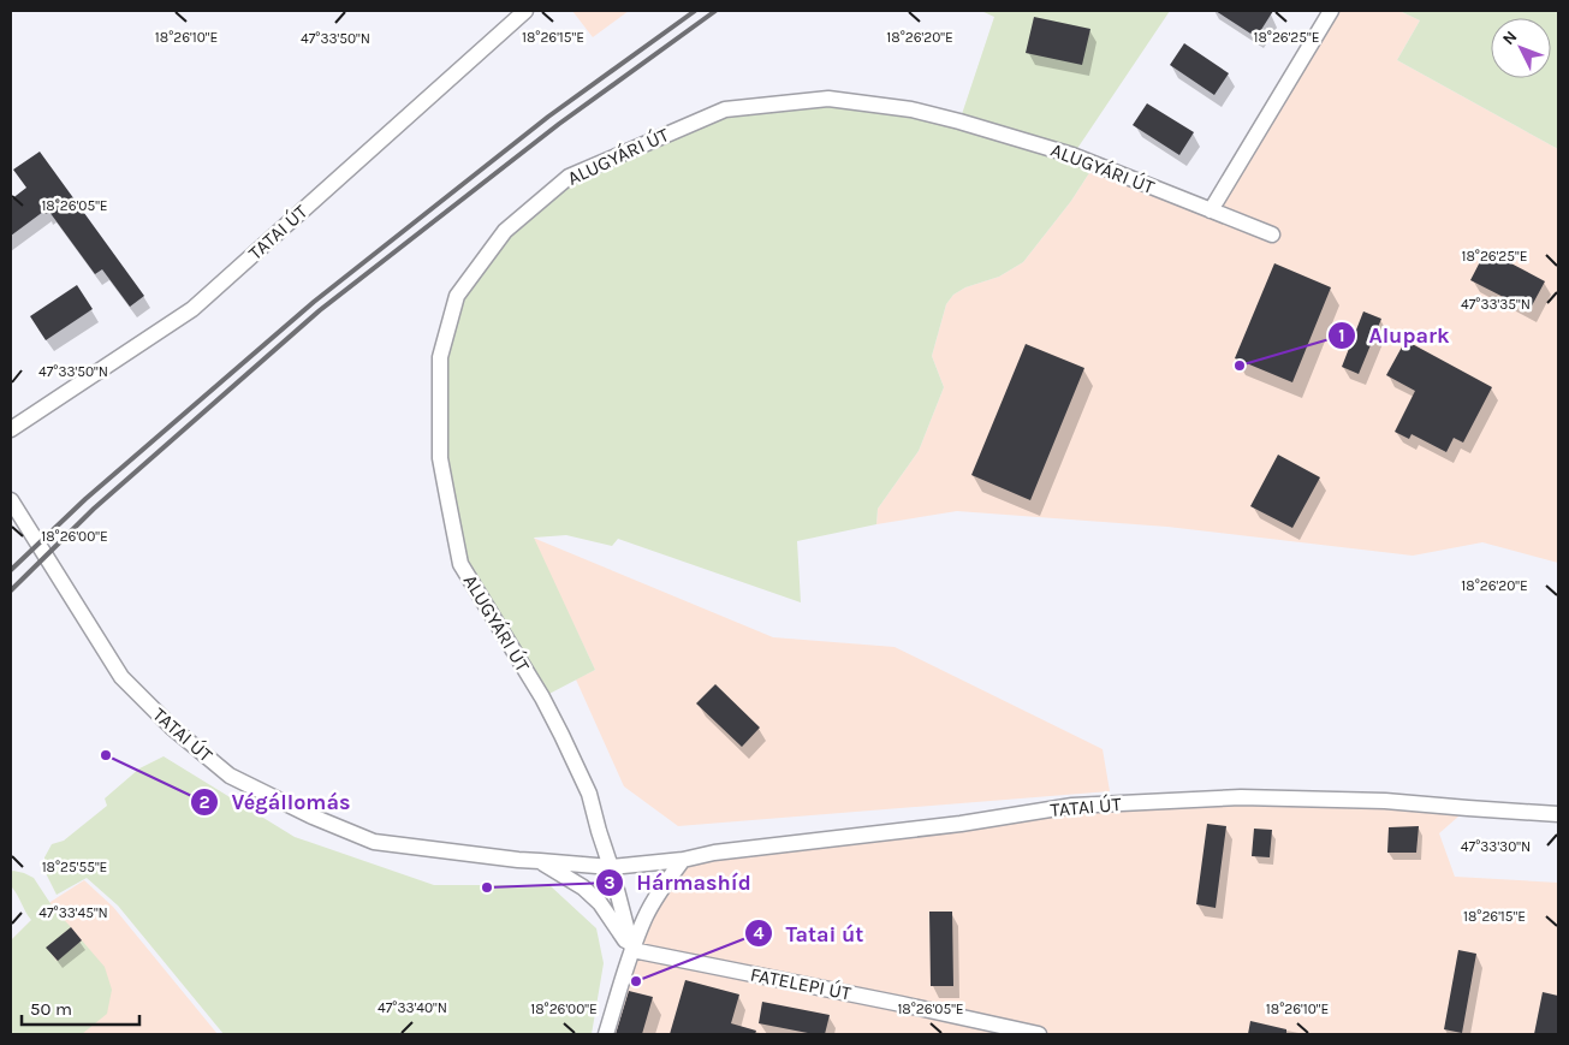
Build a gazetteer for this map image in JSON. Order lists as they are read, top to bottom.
{
  "streets": {
    "street": ["ALUGYÁRI ÚT", "TATAI ÚT", "FATELEPI ÚT"]
  },
  "crossings": [
    ["ALUGYÁRI ÚT", "TATAI ÚT"],
    ["ALUGYÁRI ÚT", "FATELEPI ÚT"]
  ],
  "places": [
    "Alupark",
    "Végállomás",
    "Hármashíd",
    "Tatai út"
  ],
  "scale_bar": "50 m",
  "north": "top left",
  "coordinates": [
    "18°26'10\"E",
    "18°26'15\"E",
    "18°26'20\"E",
    "18°26'25\"E",
    "47°33'50\"N",
    "18°26'05\"E",
    "47°33'35\"N",
    "18°26'00\"E",
    "47°33'30\"N",
    "18°25'55\"E",
    "47°33'45\"N",
    "47°33'40\"N"
  ]
}
